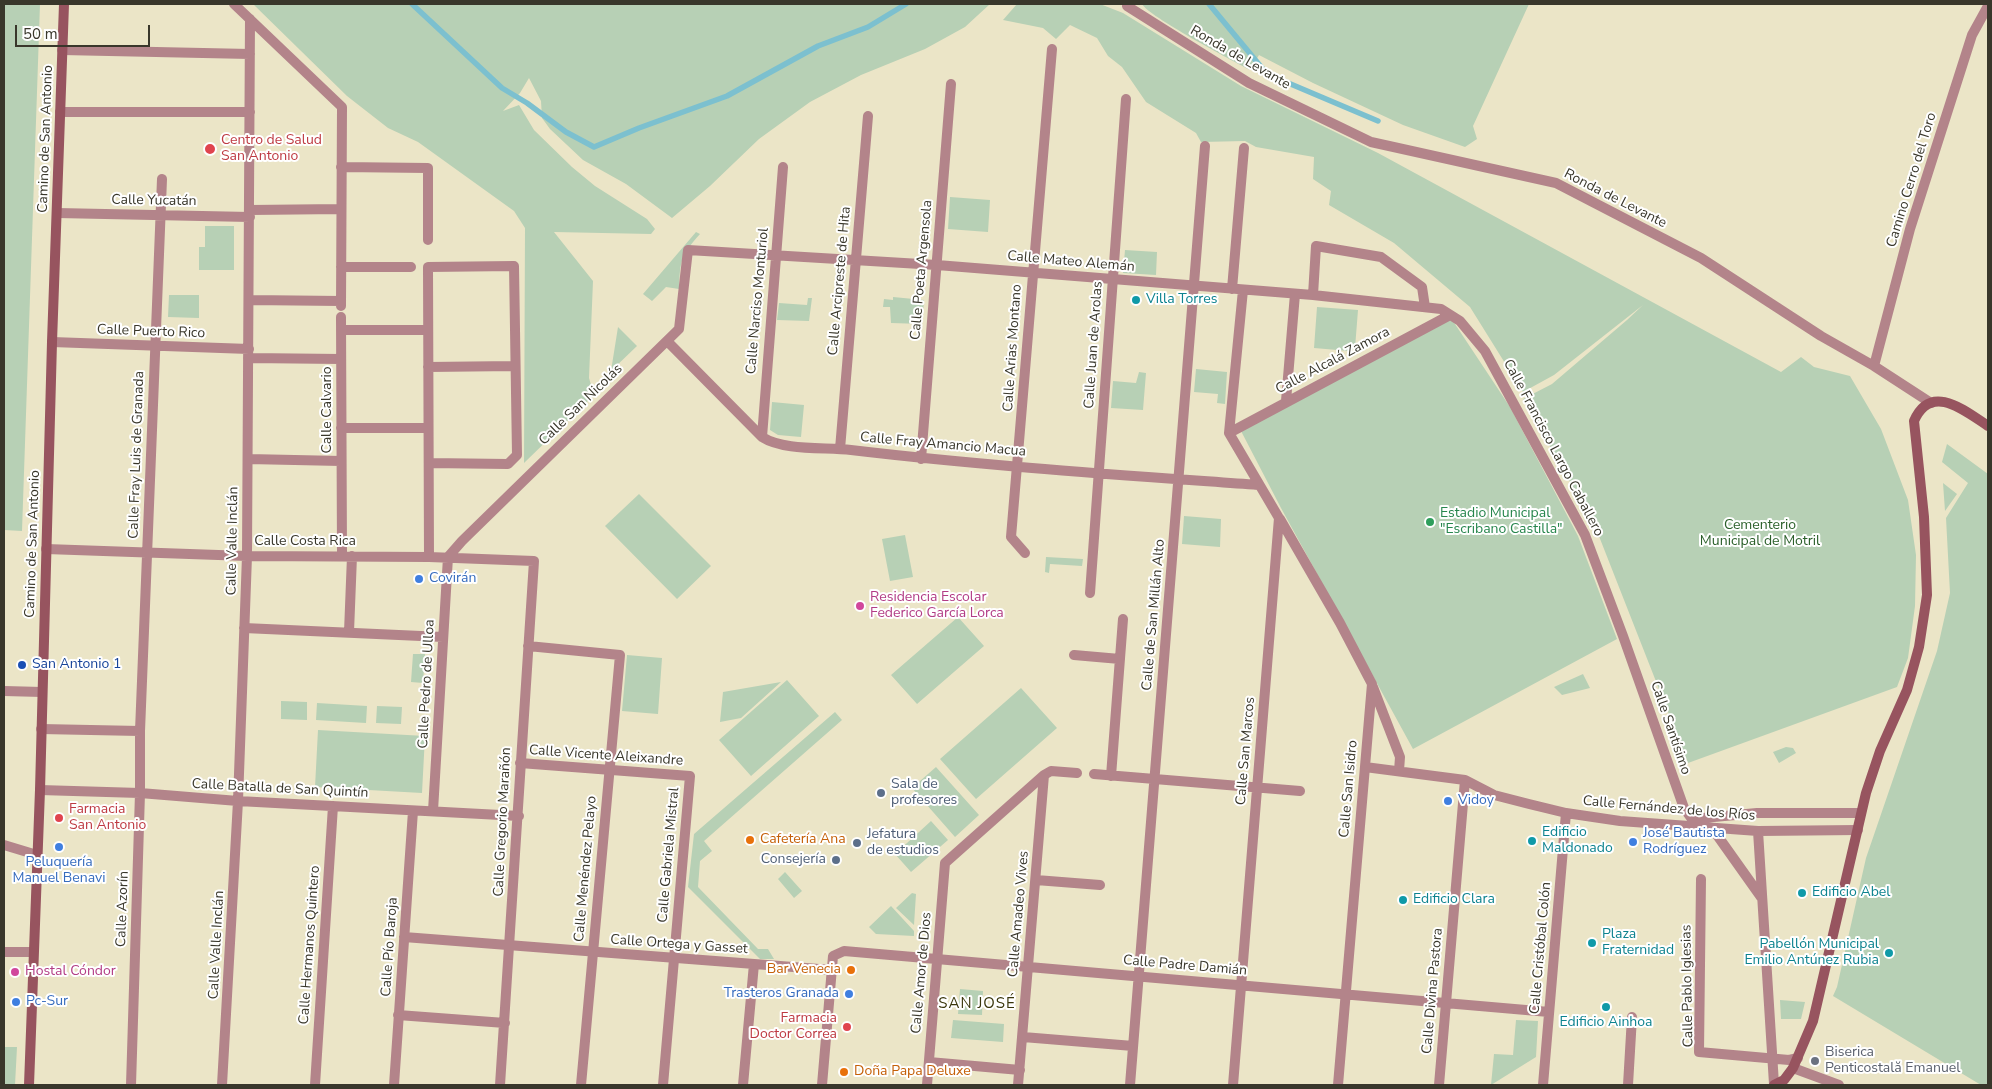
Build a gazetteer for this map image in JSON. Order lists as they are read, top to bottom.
{
  "streets": {
    "main road": ["Ronda de Levante", "Camino de San Antonio"],
    "street": [
      "Camino Cerro del Toro",
      "Calle Yucatán",
      "Calle Mateo Alemán",
      "Calle Poeta Argensola",
      "Calle Arcipreste de Hita",
      "Calle Narciso Monturiol",
      "Calle Puerto Rico",
      "Calle Juan de Arolas",
      "Calle Arias Montano",
      "Calle Alcalá Zamora",
      "Calle San Nicolás",
      "Calle Calvario",
      "Calle Fray Amancio Macua",
      "Calle Francisco Largo Caballero",
      "Calle Fray Luis de Granada",
      "Calle Valle Inclán",
      "Calle Costa Rica",
      "Calle de San Millán Alto",
      "Calle Pedro de Ulloa",
      "Calle Santísimo",
      "Calle San Marcos",
      "Calle Vicente Aleixandre",
      "Calle Batalla de San Quintín",
      "Calle San Isidro",
      "Calle Fernández de los Ríos",
      "Calle Gregorio Marañón",
      "Calle Gabriela Mistral",
      "Calle Menéndez Pelayo",
      "Calle Azorín",
      "Calle Amadeo Vives",
      "Calle Hermanos Quintero",
      "Calle Ortega y Gasset",
      "Calle Pío Baroja",
      "Calle Cristóbal Colón",
      "Calle Padre Damián",
      "Calle Amor de Dios",
      "Calle Pablo Iglesias",
      "Calle Divina Pastora"
    ]
  },
  "crossings": [
    ["Ronda de Levante", "Camino Cerro del Toro"],
    ["Camino de San Antonio", "Calle Yucatán"],
    ["Camino de San Antonio", "Calle Puerto Rico"],
    ["Camino de San Antonio", "Calle Costa Rica"],
    ["Camino de San Antonio", "Calle Batalla de San Quintín"],
    ["Calle Yucatán", "Calle Fray Luis de Granada"],
    ["Calle Yucatán", "Calle Valle Inclán"],
    ["Calle Mateo Alemán", "Calle Poeta Argensola"],
    ["Calle Mateo Alemán", "Calle Arcipreste de Hita"],
    ["Calle Mateo Alemán", "Calle Narciso Monturiol"],
    ["Calle Mateo Alemán", "Calle Juan de Arolas"],
    ["Calle Mateo Alemán", "Calle Arias Montano"],
    ["Calle Mateo Alemán", "Calle Alcalá Zamora"],
    ["Calle Mateo Alemán", "Calle San Nicolás"],
    ["Calle Mateo Alemán", "Calle Francisco Largo Caballero"],
    ["Calle Mateo Alemán", "Calle de San Millán Alto"],
    ["Calle Poeta Argensola", "Calle Fray Amancio Macua"],
    ["Calle Arcipreste de Hita", "Calle Fray Amancio Macua"],
    ["Calle Narciso Monturiol", "Calle Fray Amancio Macua"],
    ["Calle Puerto Rico", "Calle Calvario"],
    ["Calle Puerto Rico", "Calle Fray Luis de Granada"],
    ["Calle Puerto Rico", "Calle Valle Inclán"],
    ["Calle Juan de Arolas", "Calle Fray Amancio Macua"],
    ["Calle Arias Montano", "Calle Fray Amancio Macua"],
    ["Calle Alcalá Zamora", "Calle Francisco Largo Caballero"],
    ["Calle San Nicolás", "Calle Fray Amancio Macua"],
    ["Calle San Nicolás", "Calle Costa Rica"],
    ["Calle San Nicolás", "Calle Pedro de Ulloa"],
    ["Calle Calvario", "Calle Valle Inclán"],
    ["Calle Calvario", "Calle Costa Rica"],
    ["Calle Fray Amancio Macua", "Calle de San Millán Alto"],
    ["Calle Francisco Largo Caballero", "Calle Santísimo"],
    ["Calle Fray Luis de Granada", "Calle Costa Rica"],
    ["Calle Fray Luis de Granada", "Calle Batalla de San Quintín"],
    ["Calle Fray Luis de Granada", "Calle Azorín"],
    ["Calle Valle Inclán", "Calle Costa Rica"],
    ["Calle Valle Inclán", "Calle Batalla de San Quintín"],
    ["Calle Costa Rica", "Calle Pedro de Ulloa"],
    ["Calle Costa Rica", "Calle Gregorio Marañón"],
    ["Calle de San Millán Alto", "Calle Padre Damián"],
    ["Calle Pedro de Ulloa", "Calle Batalla de San Quintín"],
    ["Calle Santísimo", "Calle Fernández de los Ríos"],
    ["Calle San Marcos", "Calle Padre Damián"],
    ["Calle Vicente Aleixandre", "Calle Gregorio Marañón"],
    ["Calle Vicente Aleixandre", "Calle Gabriela Mistral"],
    ["Calle Vicente Aleixandre", "Calle Menéndez Pelayo"],
    ["Calle Batalla de San Quintín", "Calle Gregorio Marañón"],
    ["Calle Batalla de San Quintín", "Calle Azorín"],
    ["Calle Batalla de San Quintín", "Calle Hermanos Quintero"],
    ["Calle Batalla de San Quintín", "Calle Pío Baroja"],
    ["Calle San Isidro", "Calle Fernández de los Ríos"],
    ["Calle San Isidro", "Calle Padre Damián"],
    ["Calle Fernández de los Ríos", "Calle Cristóbal Colón"],
    ["Calle Fernández de los Ríos", "Calle Divina Pastora"],
    ["Calle Gregorio Marañón", "Calle Menéndez Pelayo"],
    ["Calle Gregorio Marañón", "Calle Ortega y Gasset"],
    ["Calle Gabriela Mistral", "Calle Ortega y Gasset"],
    ["Calle Menéndez Pelayo", "Calle Ortega y Gasset"],
    ["Calle Amadeo Vives", "Calle Padre Damián"],
    ["Calle Amadeo Vives", "Calle Amor de Dios"],
    ["Calle Ortega y Gasset", "Calle Pío Baroja"],
    ["Calle Ortega y Gasset", "Calle Padre Damián"],
    ["Calle Cristóbal Colón", "Calle Padre Damián"],
    ["Calle Padre Damián", "Calle Amor de Dios"],
    ["Calle Padre Damián", "Calle Divina Pastora"]
  ],
  "districts": ["SAN JOSÉ"],
  "parks": ["Cementerio Municipal de Motril"],
  "places": [
    "Centro de Salud San Antonio",
    "Villa Torres",
    "Estadio Municipal \"Escribano Castilla\"",
    "Covirán",
    "Residencia Escolar Federico García Lorca",
    "San Antonio 1",
    "Sala de profesores",
    "Vidoy",
    "Farmacia San Antonio",
    "Cafetería Ana",
    "Edificio Maldonado",
    "José Bautista Rodríguez",
    "Jefatura de estudios",
    "Peluquería Manuel Benavi",
    "Consejería",
    "Edificio Abel",
    "Edificio Clara",
    "Plaza Fraternidad",
    "Pabellón Municipal Emilio Antúnez Rubia",
    "Bar Venecia",
    "Hostal Cóndor",
    "Trasteros Granada",
    "Pc-Sur",
    "Edificio Ainhoa",
    "Farmacia Doctor Correa",
    "Biserica Penticostală Emanuel",
    "Doña Papa Deluxe"
  ],
  "scale_bar": "50 m"
}
